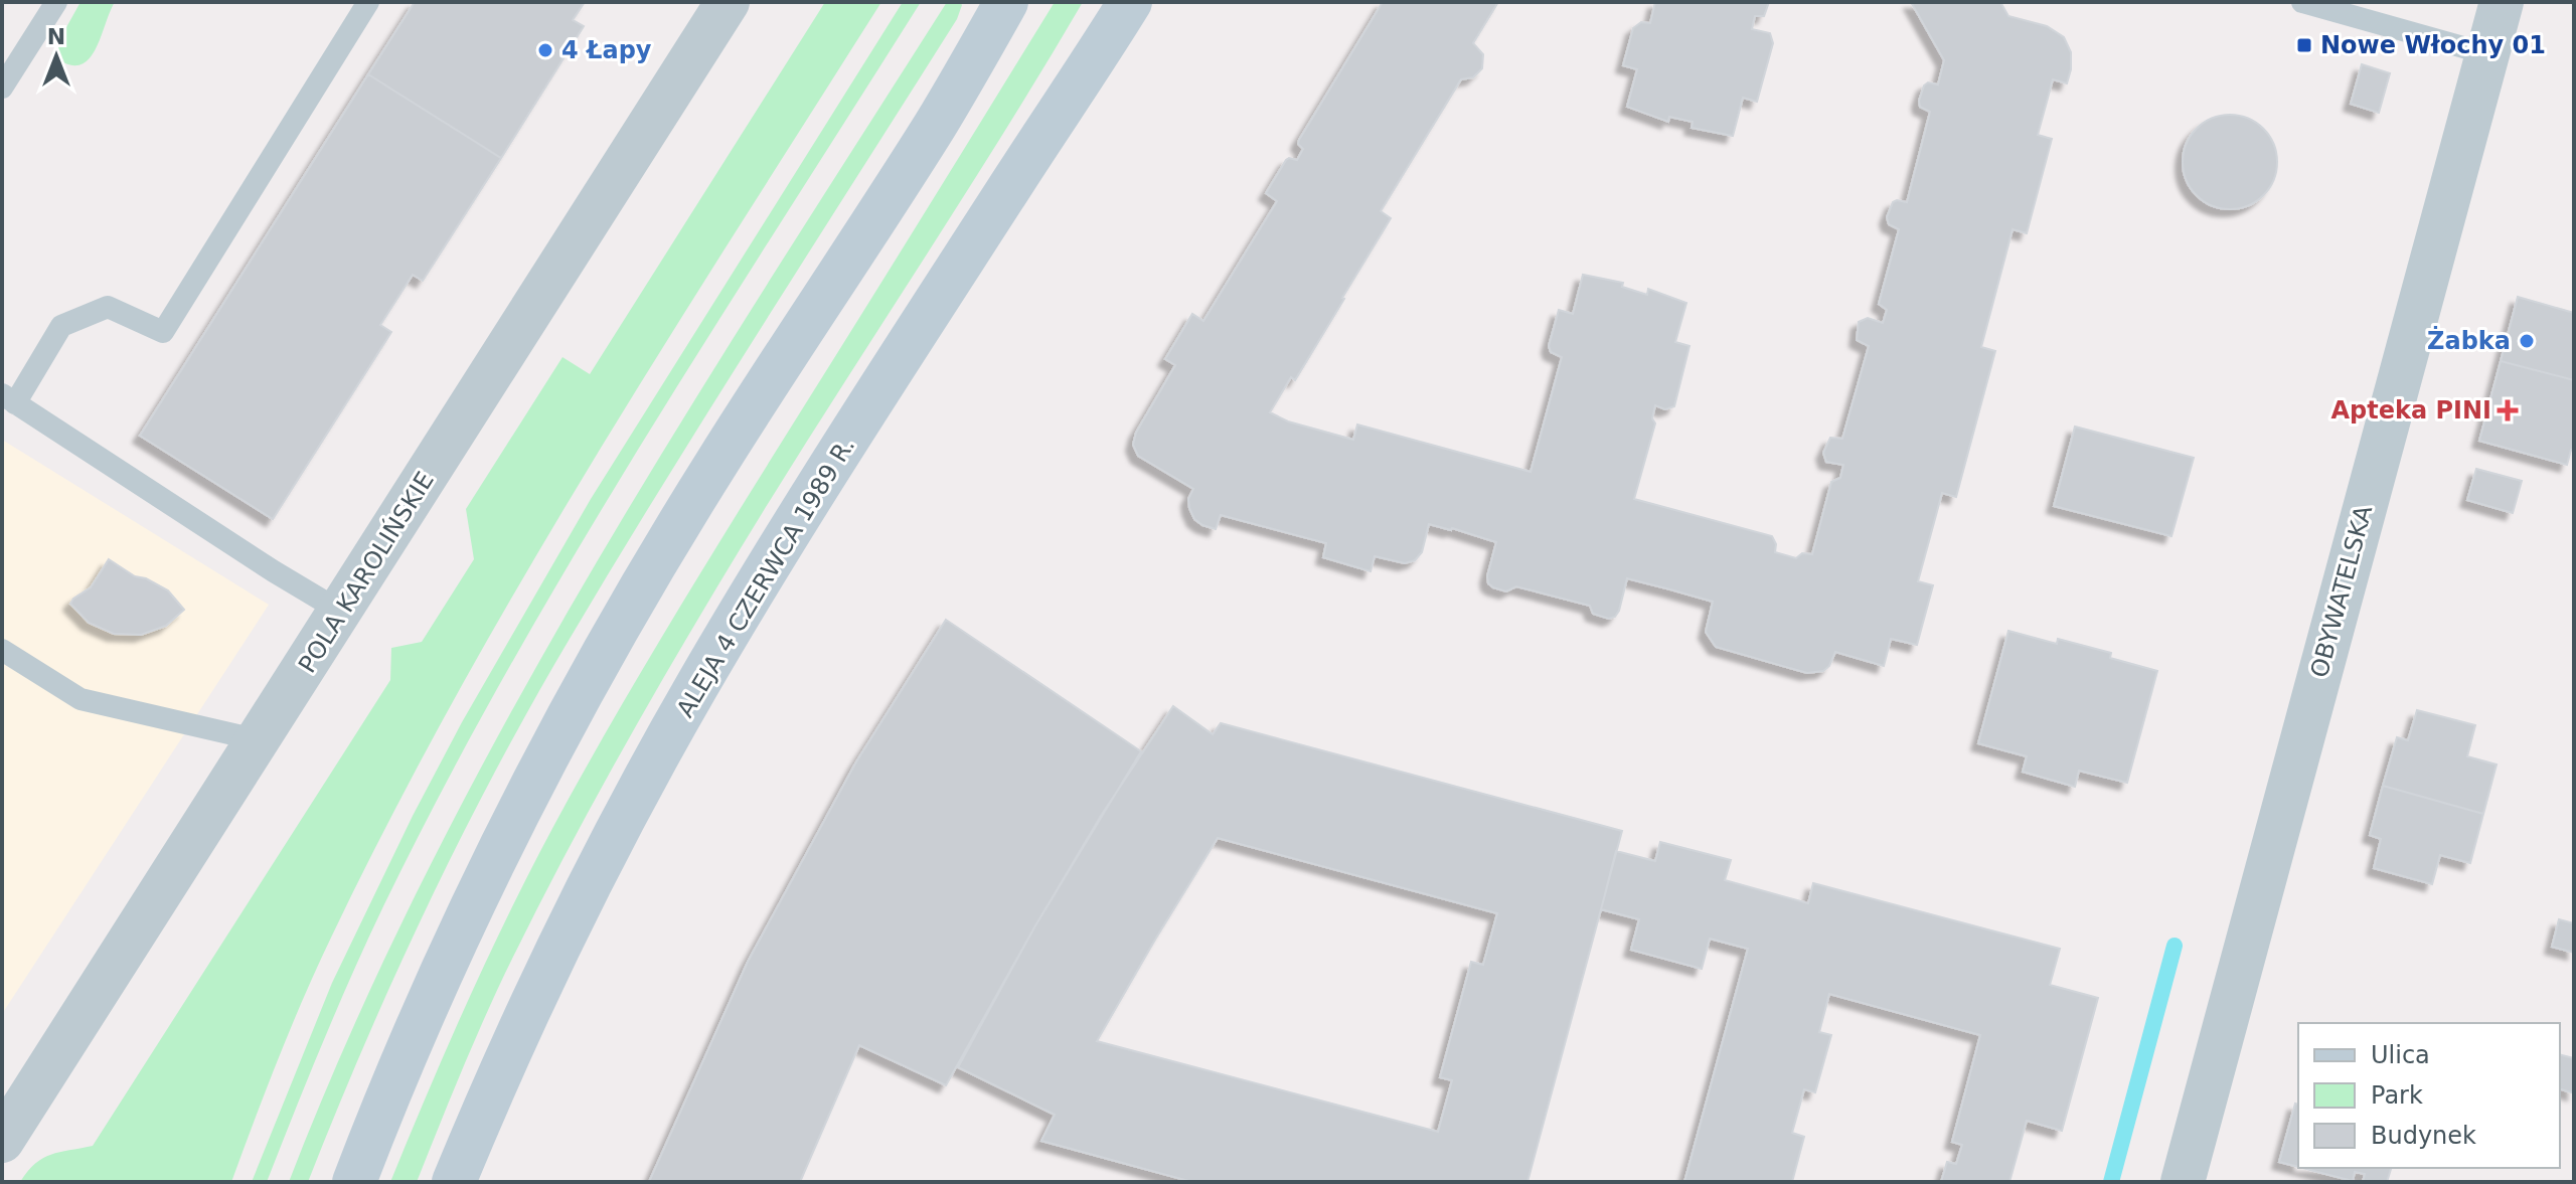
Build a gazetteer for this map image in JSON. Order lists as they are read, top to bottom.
{
  "streets": {
    "main road": ["ALEJA 4 CZERWCA 1989 R."],
    "street": ["POLA KAROLIŃSKIE", "OBYWATELSKA"]
  },
  "places": {
    "transit": ["Nowe Włochy 01"],
    "other": ["4 Łapy", "Żabka"],
    "health": ["Apteka PINI"]
  },
  "legend": ["Ulica", "Park", "Budynek"],
  "north": "top"
}
